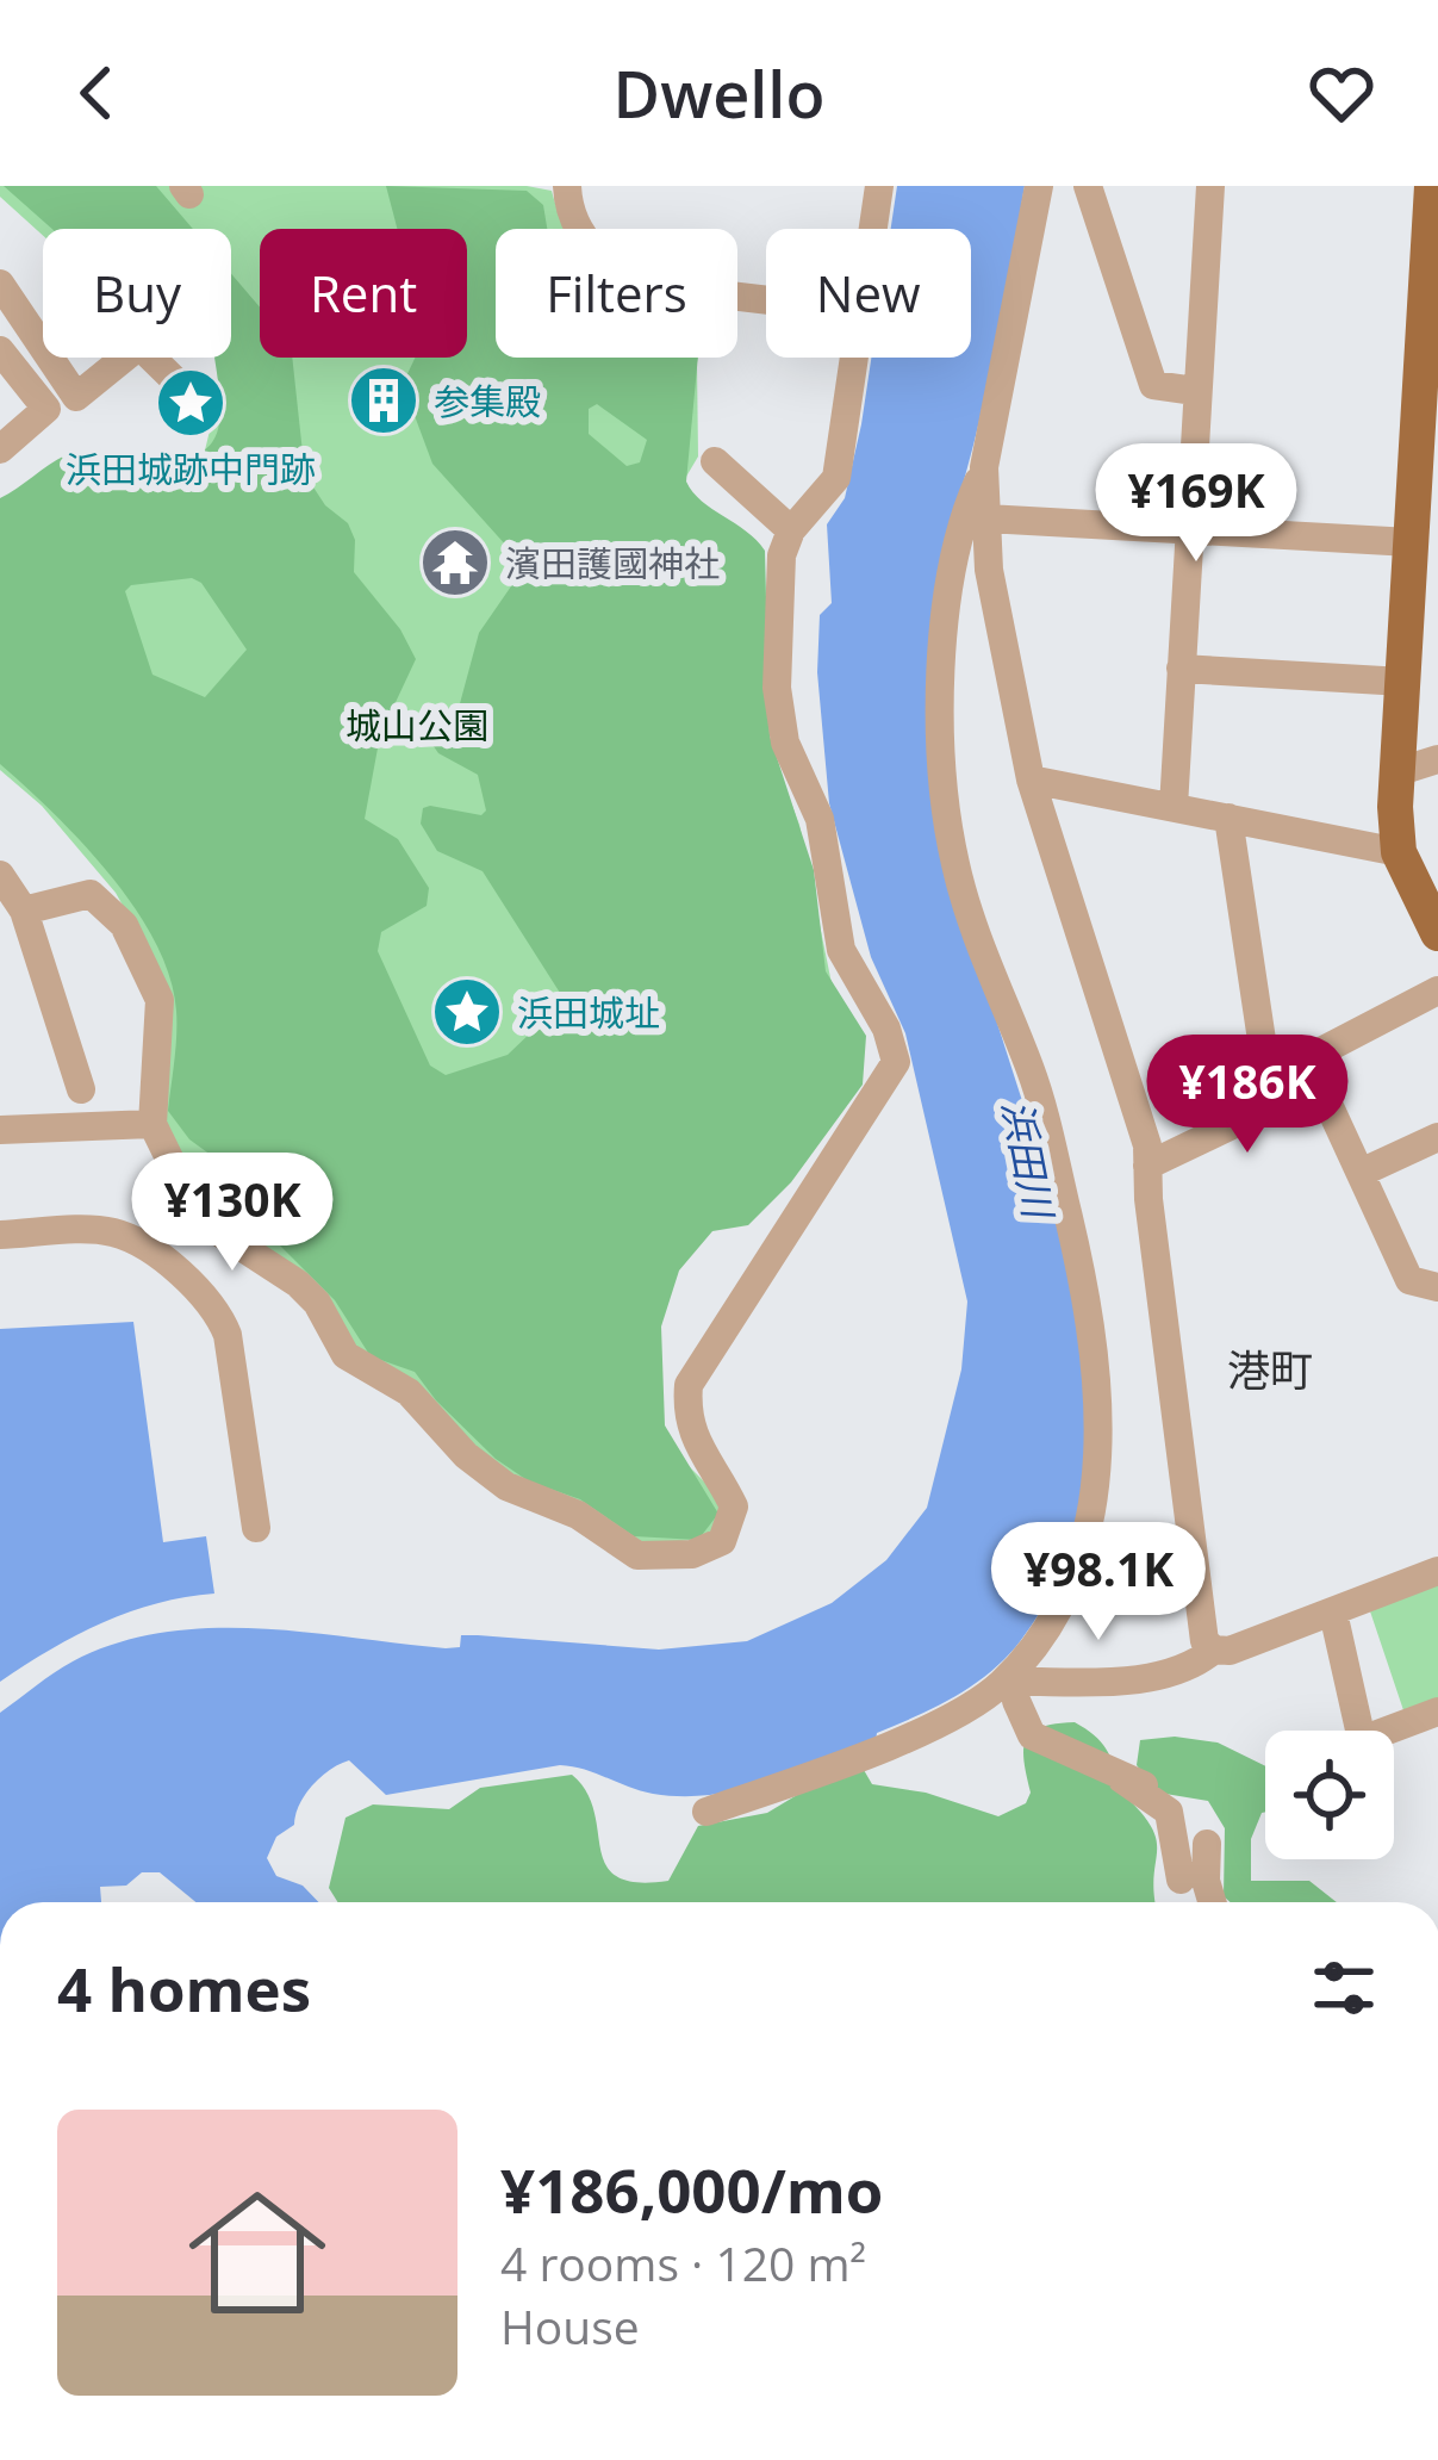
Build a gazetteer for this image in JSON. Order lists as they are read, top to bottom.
{
  "districts": ["港町"],
  "water": ["浜田川"],
  "parks": ["城山公園"],
  "places": {
    "building": ["参集殿"],
    "place": ["浜田城跡中門跡", "浜田城址"],
    "temple": ["濱田護國神社"]
  },
  "page": {
    "header": "Dwello",
    "chip": [
      "Buy",
      "Rent",
      "Filters",
      "New"
    ],
    "price": [
      "¥169K",
      "¥186K",
      "¥130K",
      "¥98.1K"
    ],
    "heading": "4 homes",
    "list": [
      {
        "name": "¥186,000/mo",
        "note": "4 rooms · 120 m² · House"
      }
    ]
  }
}
